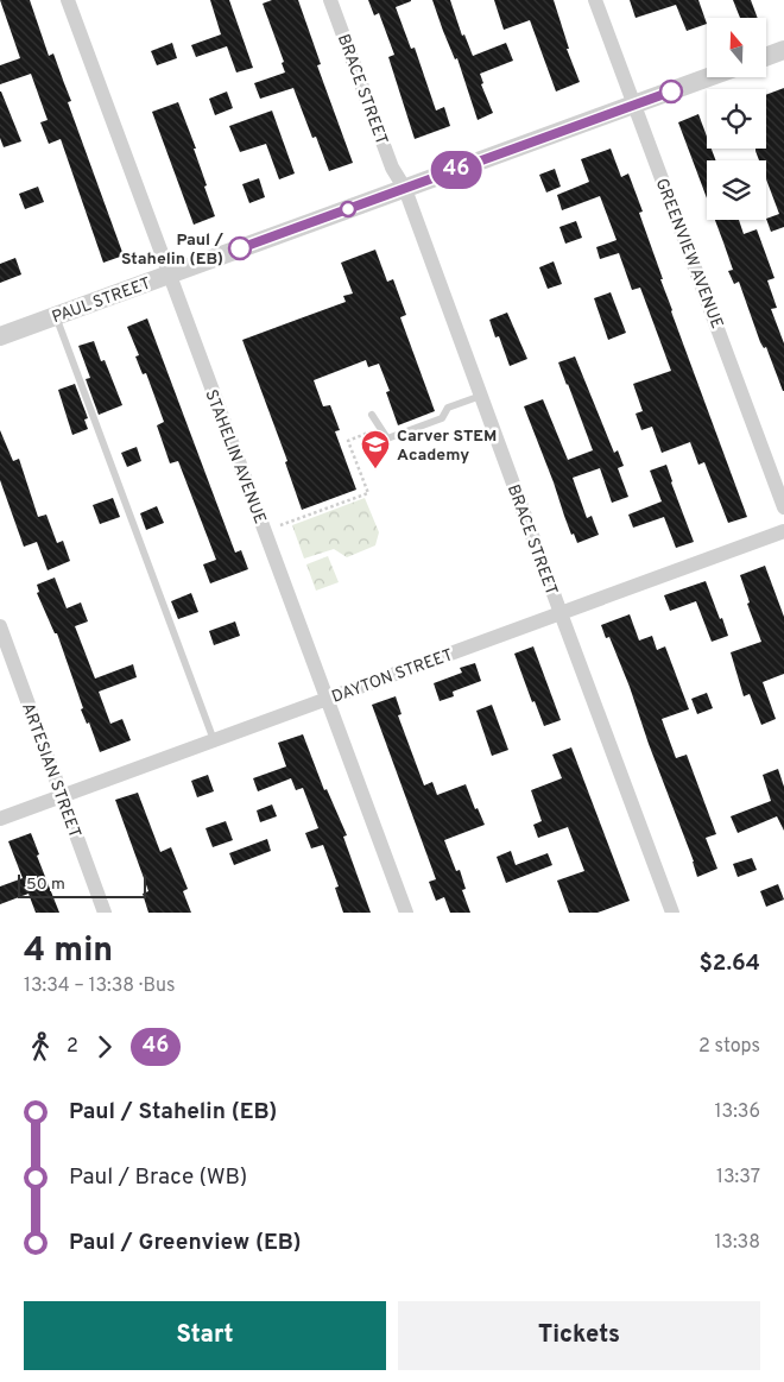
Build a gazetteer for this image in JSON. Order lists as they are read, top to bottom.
{
  "streets": {
    "street": [
      "BRACE STREET",
      "GREENVIEW AVENUE",
      "PAUL STREET",
      "STAHELIN AVENUE",
      "DAYTON STREET",
      "ARTESIAN STREET"
    ]
  },
  "crossings": [
    ["BRACE STREET", "PAUL STREET"],
    ["BRACE STREET", "DAYTON STREET"],
    ["GREENVIEW AVENUE", "PAUL STREET"],
    ["PAUL STREET", "STAHELIN AVENUE"],
    ["STAHELIN AVENUE", "DAYTON STREET"],
    ["DAYTON STREET", "ARTESIAN STREET"]
  ],
  "places": {
    "other": ["Paul / Stahelin (EB)"],
    "school or university": ["Carver STEM Academy"]
  },
  "lines": ["bus line 46"],
  "scale_bar": "50 m",
  "north": "top",
  "page": {
    "on_map": "46",
    "scale": "50 m",
    "heading": ["4 min", "13:34 – 13:38 · Bus", "$2.64"],
    "legs": ["2", "46", "2 stops"],
    "list": [
      {
        "name": "Paul / Stahelin (EB)",
        "value": "13:36"
      },
      {
        "name": "Paul / Brace (WB)",
        "value": "13:37"
      },
      {
        "name": "Paul / Greenview (EB)",
        "value": "13:38"
      }
    ],
    "buttons": ["Start", "Tickets"]
  }
}
